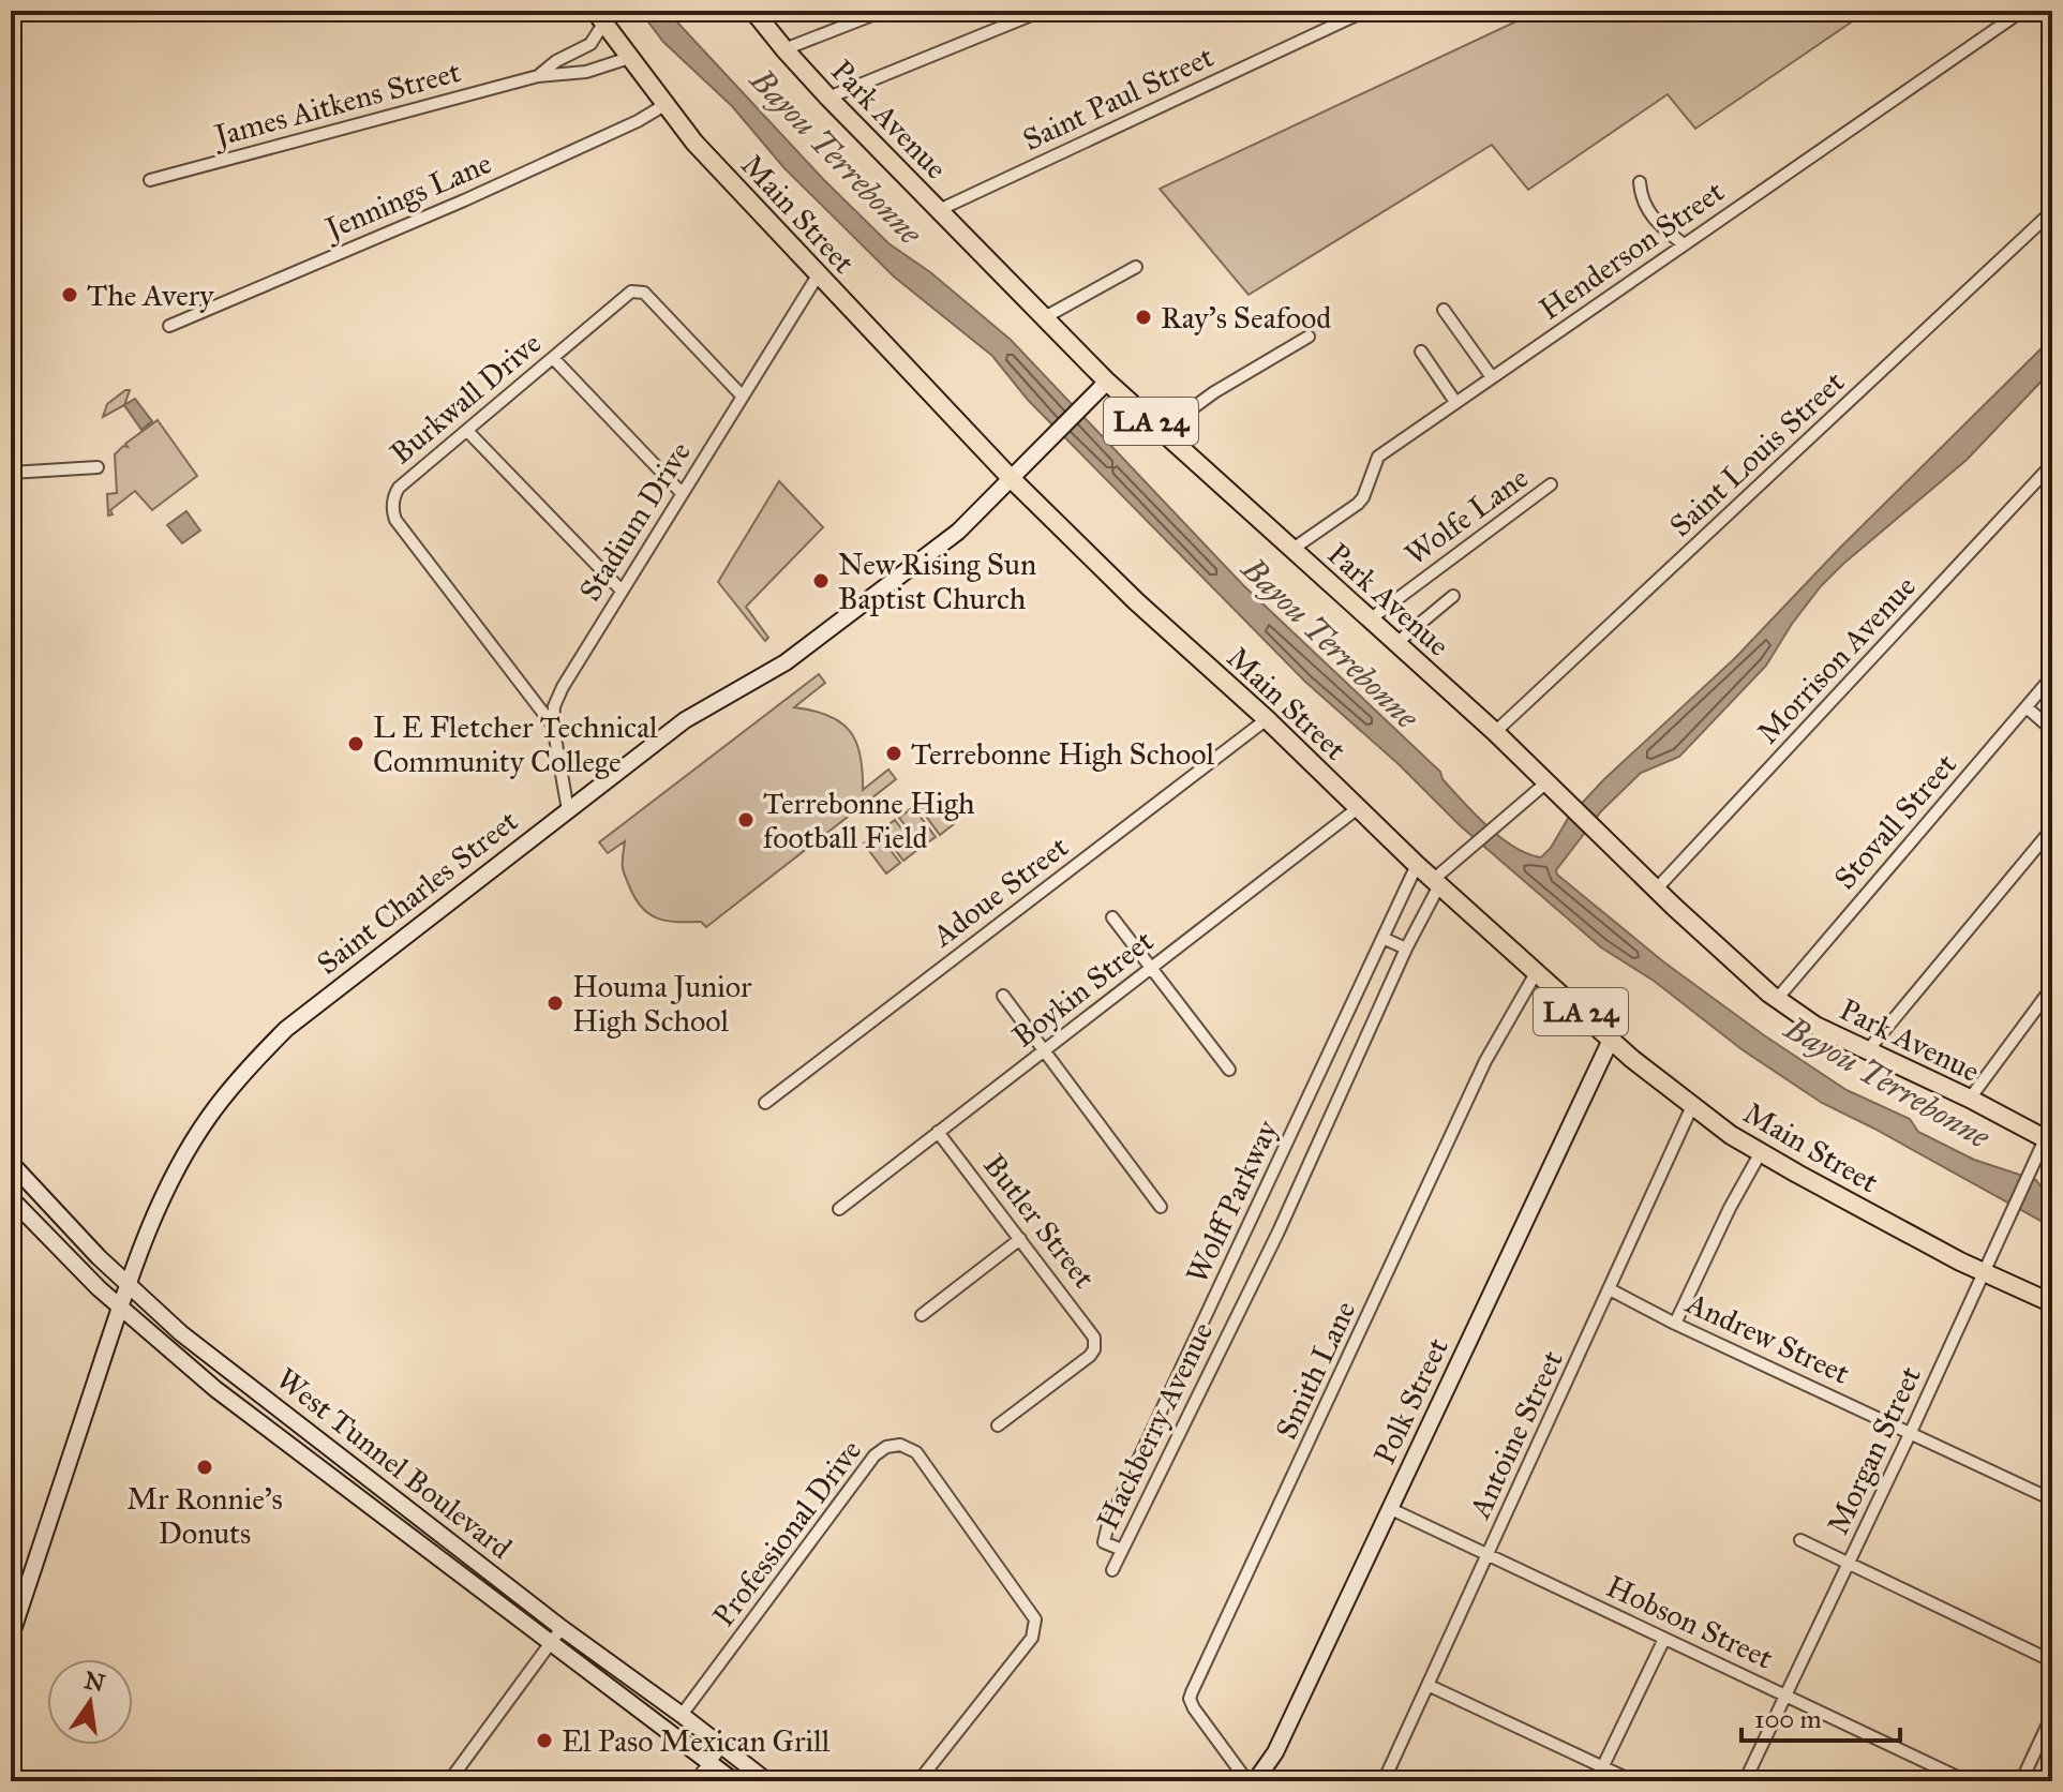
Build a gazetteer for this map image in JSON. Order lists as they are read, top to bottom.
{
  "streets": {
    "main road": ["Park Avenue", "Main Street", "LA 24"],
    "street": [
      "Saint Paul Street",
      "James Aitkens Street",
      "Jennings Lane",
      "Henderson Street",
      "Burkwall Drive",
      "Saint Louis Street",
      "Wolfe Lane",
      "Stadium Drive",
      "Morrison Avenue",
      "Stovall Street",
      "Adoue Street",
      "Saint Charles Street",
      "Boykin Street",
      "Wolff Parkway",
      "Butler Street",
      "Andrew Street",
      "Smith Lane",
      "Polk Street",
      "Hackberry Avenue",
      "Antoine Street",
      "Morgan Street",
      "West Tunnel Boulevard",
      "Professional Drive",
      "Hobson Street"
    ]
  },
  "crossings": [
    ["Saint Paul Street", "Park Avenue"],
    ["James Aitkens Street", "Main Street"],
    ["Park Avenue", "Henderson Street"],
    ["Park Avenue", "Saint Louis Street"],
    ["Park Avenue", "Wolfe Lane"],
    ["Park Avenue", "Morrison Avenue"],
    ["Park Avenue", "Stovall Street"],
    ["Park Avenue", "Saint Charles Street"],
    ["Park Avenue", "Hackberry Avenue"],
    ["Park Avenue", "Morgan Street"],
    ["Jennings Lane", "Main Street"],
    ["Main Street", "Stadium Drive"],
    ["Main Street", "Adoue Street"],
    ["Main Street", "Saint Charles Street"],
    ["Main Street", "Boykin Street"],
    ["Main Street", "Wolff Parkway"],
    ["Main Street", "Smith Lane"],
    ["Main Street", "Polk Street"],
    ["Main Street", "Hackberry Avenue"],
    ["Main Street", "Antoine Street"],
    ["Main Street", "Morgan Street"],
    ["Burkwall Drive", "Stadium Drive"],
    ["Stadium Drive", "Saint Charles Street"],
    ["Saint Charles Street", "West Tunnel Boulevard"],
    ["Boykin Street", "Butler Street"],
    ["Wolff Parkway", "Hackberry Avenue"],
    ["Andrew Street", "Antoine Street"],
    ["Andrew Street", "Morgan Street"],
    ["Polk Street", "Hobson Street"],
    ["Antoine Street", "Hobson Street"],
    ["Morgan Street", "Hobson Street"],
    ["West Tunnel Boulevard", "Professional Drive"]
  ],
  "water": ["Bayou Terrebonne"],
  "places": [
    "The Avery",
    "Ray's Seafood",
    "New Rising Sun Baptist Church",
    "L E Fletcher Technical Community College",
    "Terrebonne High School",
    "Terrebonne High football Field",
    "Houma Junior High School",
    "Mr Ronnie's Donuts",
    "El Paso Mexican Grill"
  ],
  "scale_bar": "100 m",
  "north": "top"
}
